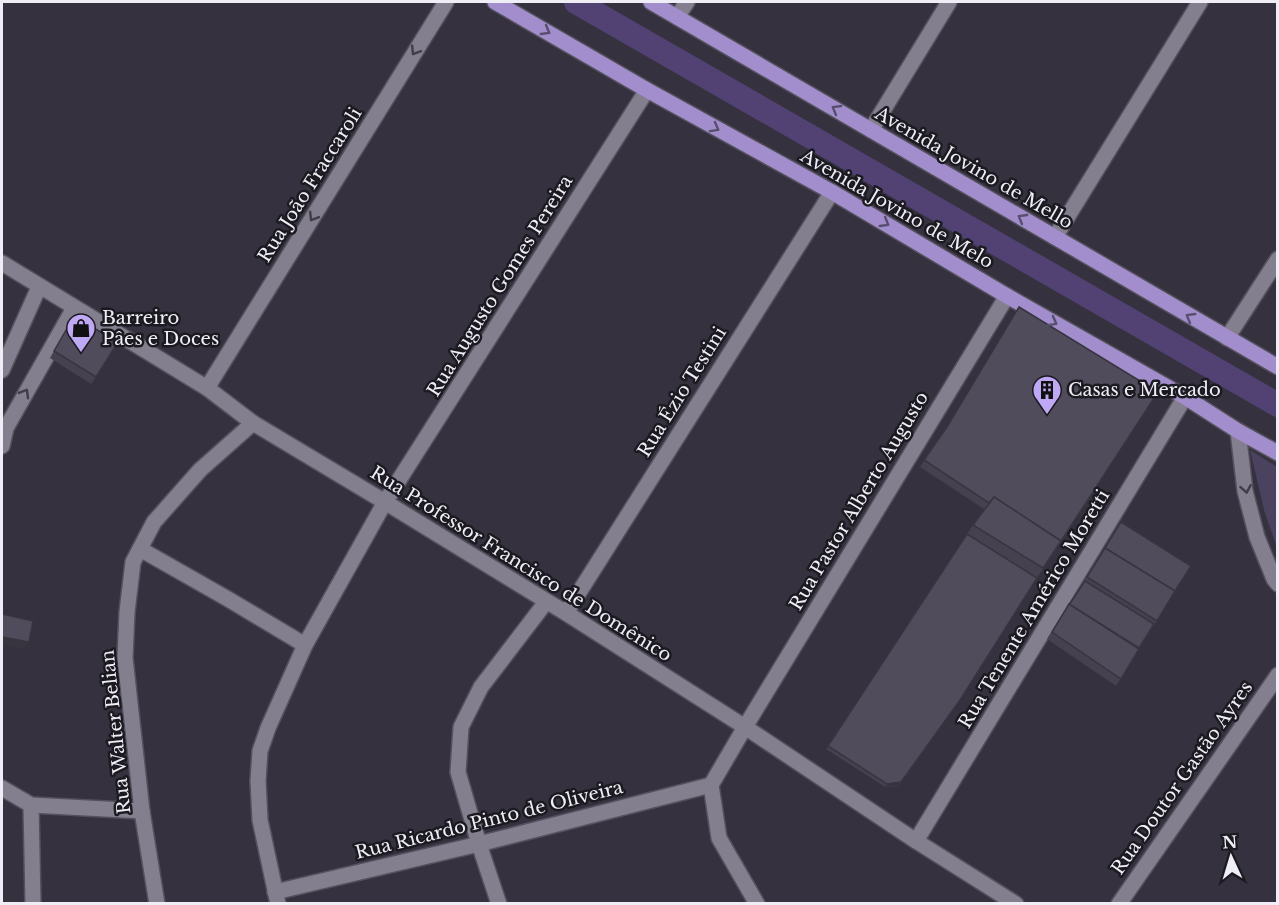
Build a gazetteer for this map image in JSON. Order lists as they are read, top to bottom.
{
  "streets": {
    "main road": ["Avenida Jovino de Mello", "Avenida Jovino de Melo"],
    "street": [
      "Rua João Fraccaroli",
      "Rua Augusto Gomes Pereira",
      "Rua Ézio Testini",
      "Rua Pastor Alberto Augusto",
      "Rua Professor Francisco de Domênico",
      "Rua Tenente Américo Moretti",
      "Rua Walter Belian",
      "Rua Doutor Gastão Ayres",
      "Rua Ricardo Pinto de Oliveira"
    ]
  },
  "crossings": [
    ["Rua João Fraccaroli", "Rua Professor Francisco de Domênico"],
    ["Avenida Jovino de Melo", "Rua Augusto Gomes Pereira"],
    ["Avenida Jovino de Melo", "Rua Ézio Testini"],
    ["Avenida Jovino de Melo", "Rua Pastor Alberto Augusto"],
    ["Avenida Jovino de Melo", "Rua Tenente Américo Moretti"],
    ["Rua Augusto Gomes Pereira", "Rua Professor Francisco de Domênico"],
    ["Rua Augusto Gomes Pereira", "Rua Ricardo Pinto de Oliveira"],
    ["Rua Ézio Testini", "Rua Professor Francisco de Domênico"],
    ["Rua Pastor Alberto Augusto", "Rua Professor Francisco de Domênico"],
    ["Rua Pastor Alberto Augusto", "Rua Ricardo Pinto de Oliveira"],
    ["Rua Professor Francisco de Domênico", "Rua Tenente Américo Moretti"],
    ["Rua Professor Francisco de Domênico", "Rua Walter Belian"]
  ],
  "one_way": ["Avenida Jovino de Mello", "Rua João Fraccaroli", "Avenida Jovino de Melo"],
  "places": {
    "shop": ["Barreiro Pâes e Doces"],
    "building": ["Casas e Mercado"]
  },
  "north": "top"
}
